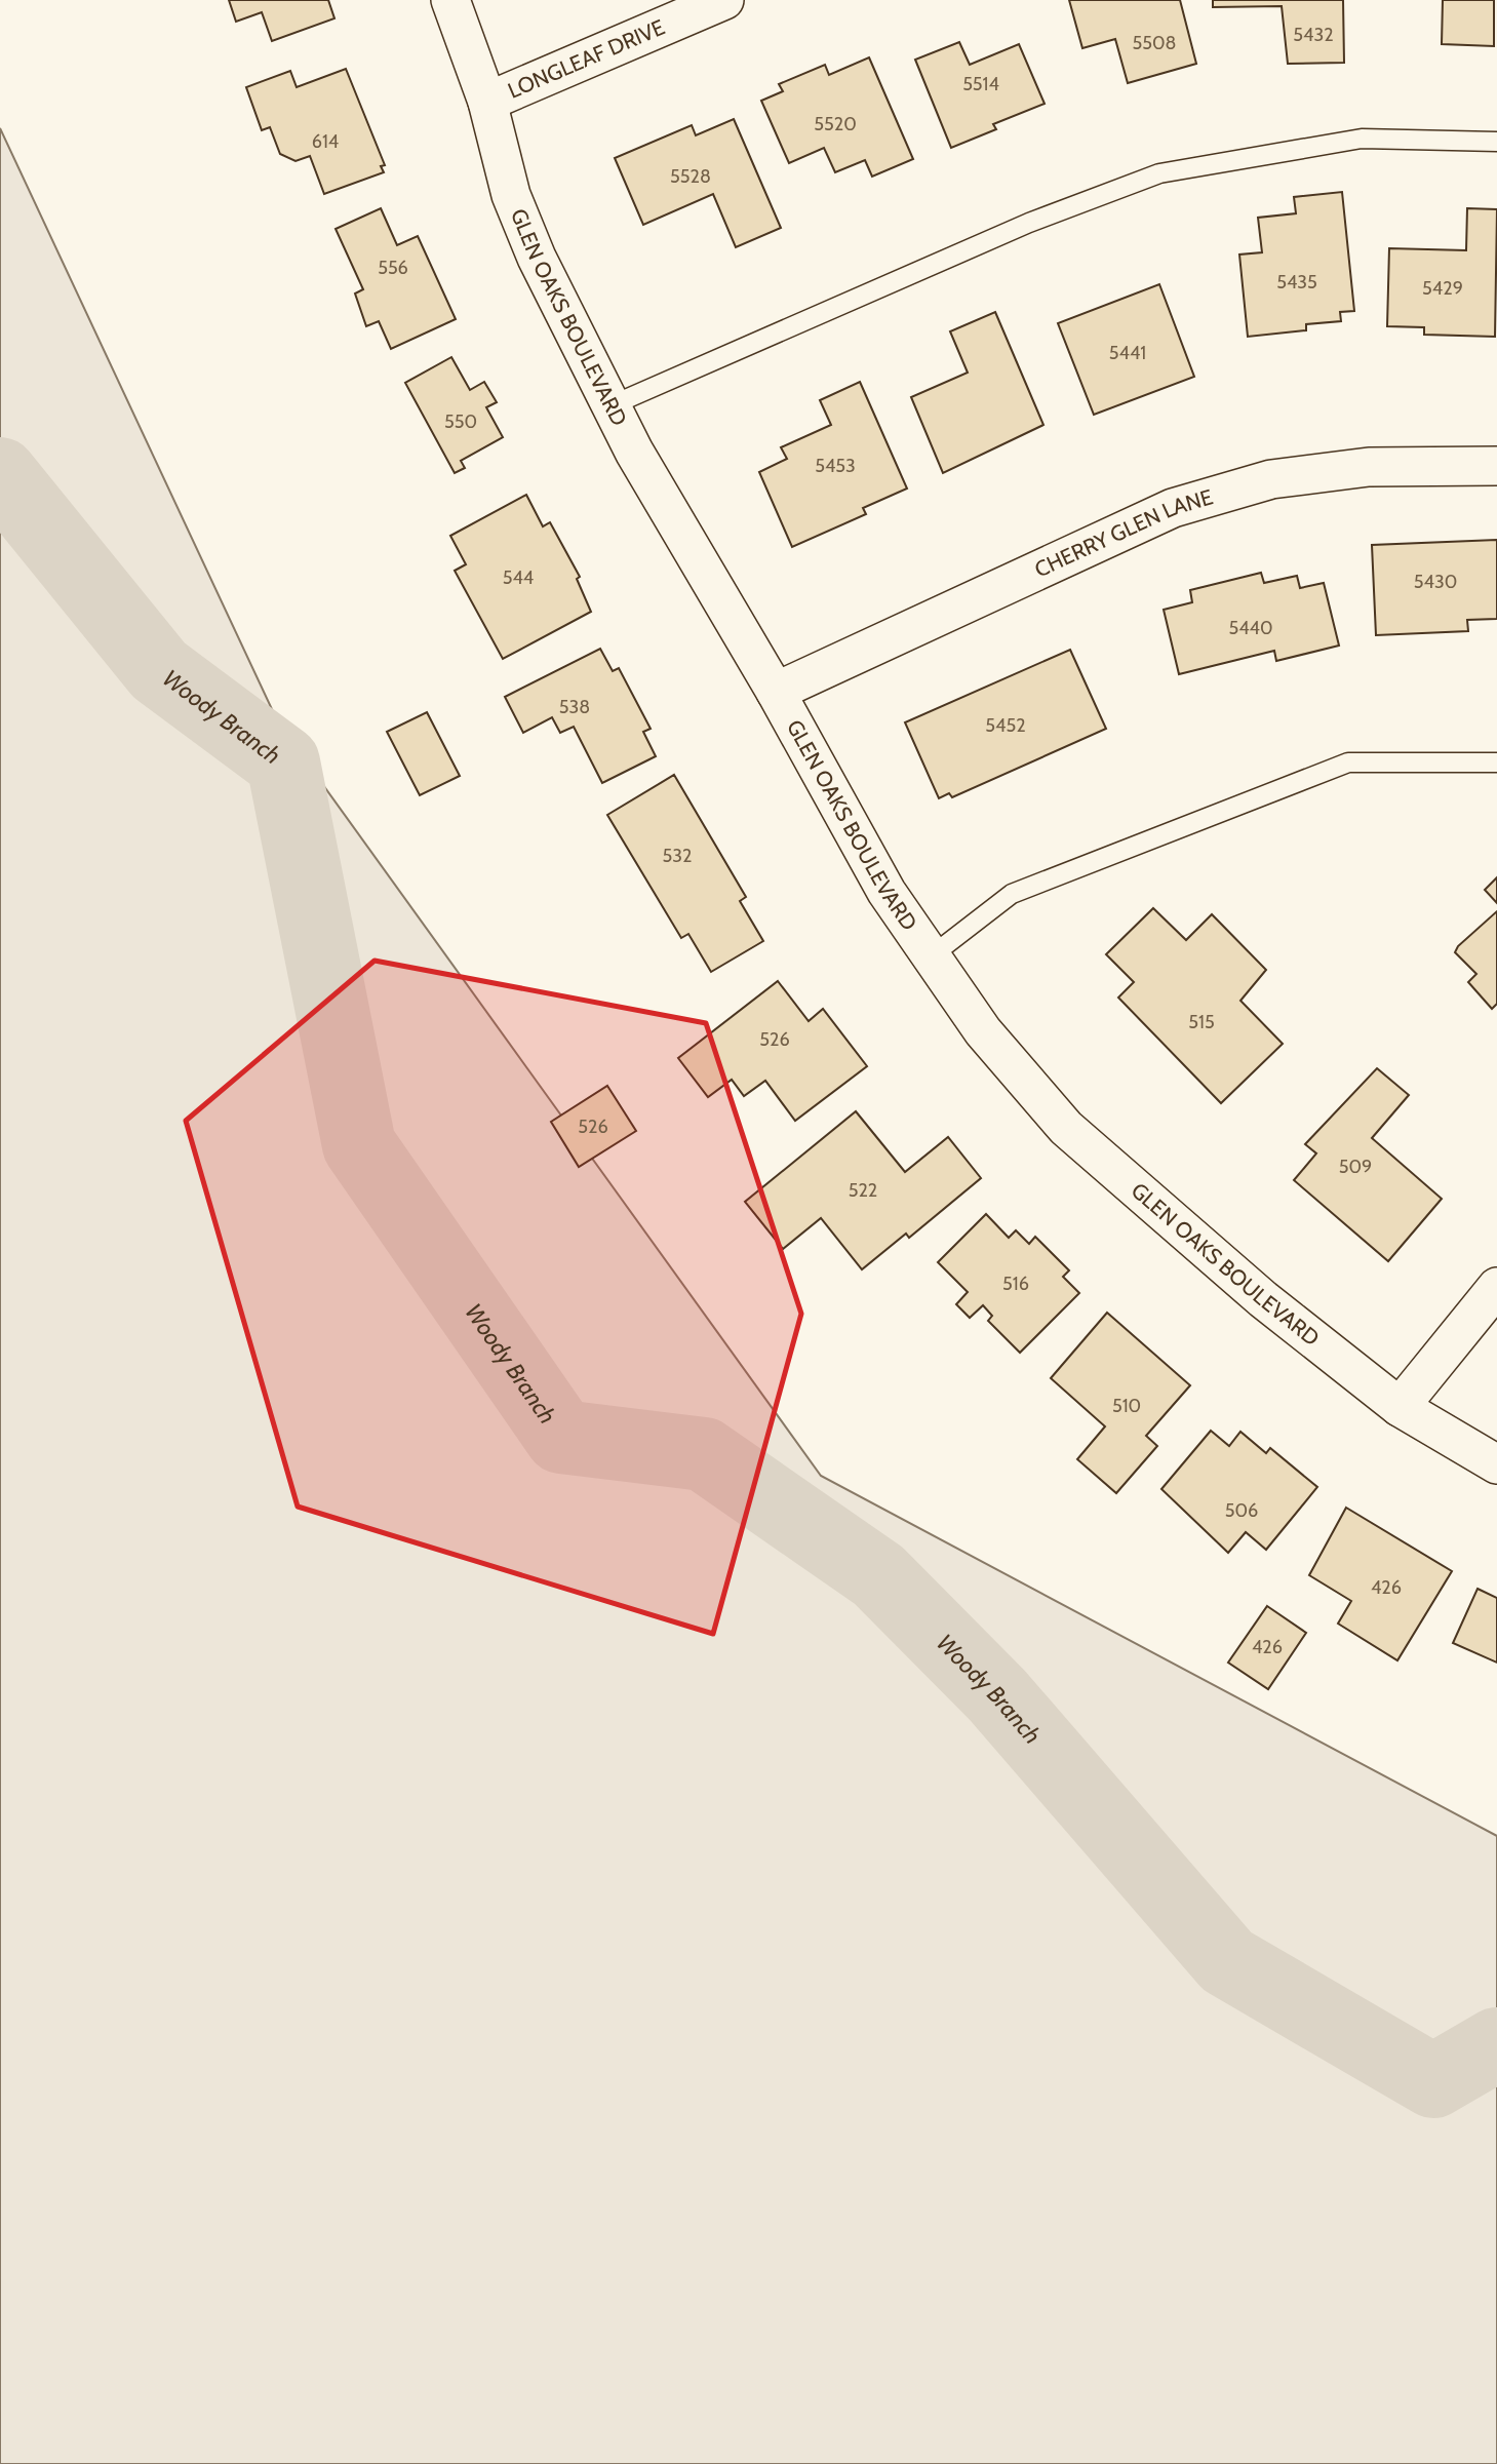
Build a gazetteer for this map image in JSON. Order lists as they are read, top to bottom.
{
  "streets": {
    "street": ["LONGLEAF DRIVE", "GLEN OAKS BOULEVARD", "CHERRY GLEN LANE"]
  },
  "crossings": [
    ["LONGLEAF DRIVE", "GLEN OAKS BOULEVARD"],
    ["GLEN OAKS BOULEVARD", "CHERRY GLEN LANE"]
  ],
  "water": ["Woody Branch"],
  "house_numbers": [
    "5432",
    "5508",
    "5514",
    "5520",
    "614",
    "5528",
    "556",
    "5435",
    "5429",
    "5441",
    "550",
    "5453",
    "544",
    "5430",
    "5440",
    "538",
    "5452",
    "532",
    "515",
    "526",
    "526",
    "509",
    "522",
    "516",
    "510",
    "506",
    "426",
    "426"
  ]
}
